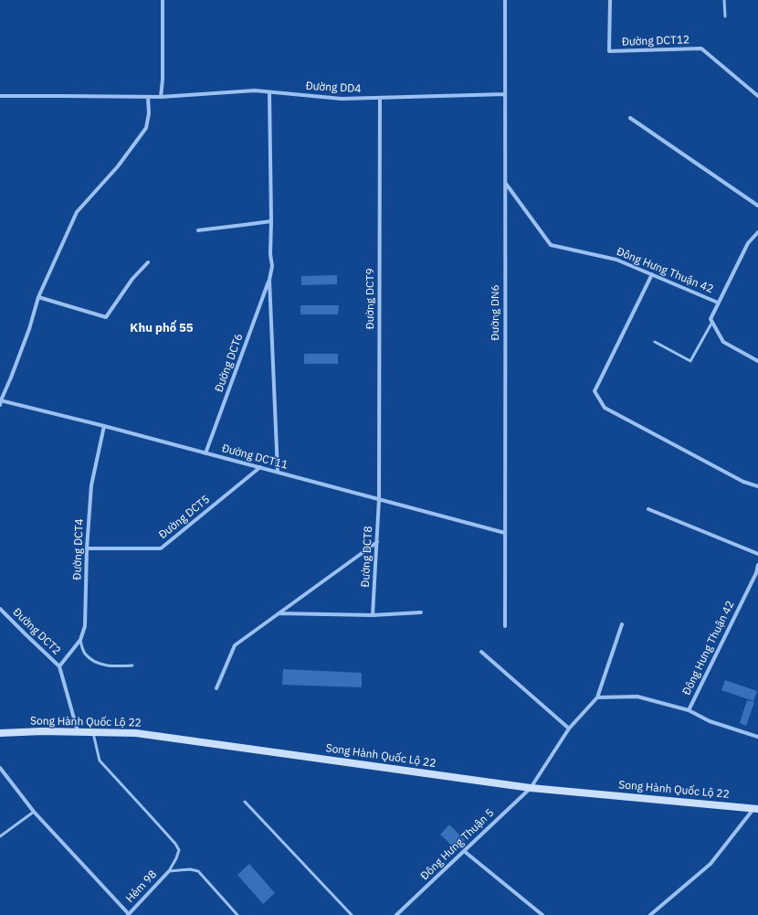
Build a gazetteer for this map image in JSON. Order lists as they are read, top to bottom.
{
  "streets": {
    "street": [
      "Đường DCT12",
      "Đường DD4",
      "Đông Hưng Thuận 42",
      "Đường DCT9",
      "Đường DN6",
      "Đường DCT6",
      "Đường DCT11",
      "Đường DCT5",
      "Đường DCT4",
      "Đường DCT8",
      "Đường DCT2",
      "Song Hành Quốc Lộ 22",
      "Đông Hưng Thuận 5",
      "Hẻm 98"
    ]
  },
  "crossings": [
    ["Đường DD4", "Đường DCT9"],
    ["Đường DD4", "Đường DN6"],
    ["Đông Hưng Thuận 42", "Đường DN6"],
    ["Đường DCT9", "Đường DCT11"],
    ["Đường DCT9", "Đường DCT8"],
    ["Đường DN6", "Đường DCT11"],
    ["Đường DCT6", "Đường DCT11"],
    ["Đường DCT11", "Đường DCT5"],
    ["Đường DCT11", "Đường DCT4"],
    ["Đường DCT11", "Đường DCT8"],
    ["Đường DCT5", "Đường DCT4"],
    ["Đường DCT4", "Đường DCT2"],
    ["Đường DCT2", "Song Hành Quốc Lộ 22"],
    ["Song Hành Quốc Lộ 22", "Đông Hưng Thuận 5"]
  ],
  "districts": ["Khu phố 55"]
}
